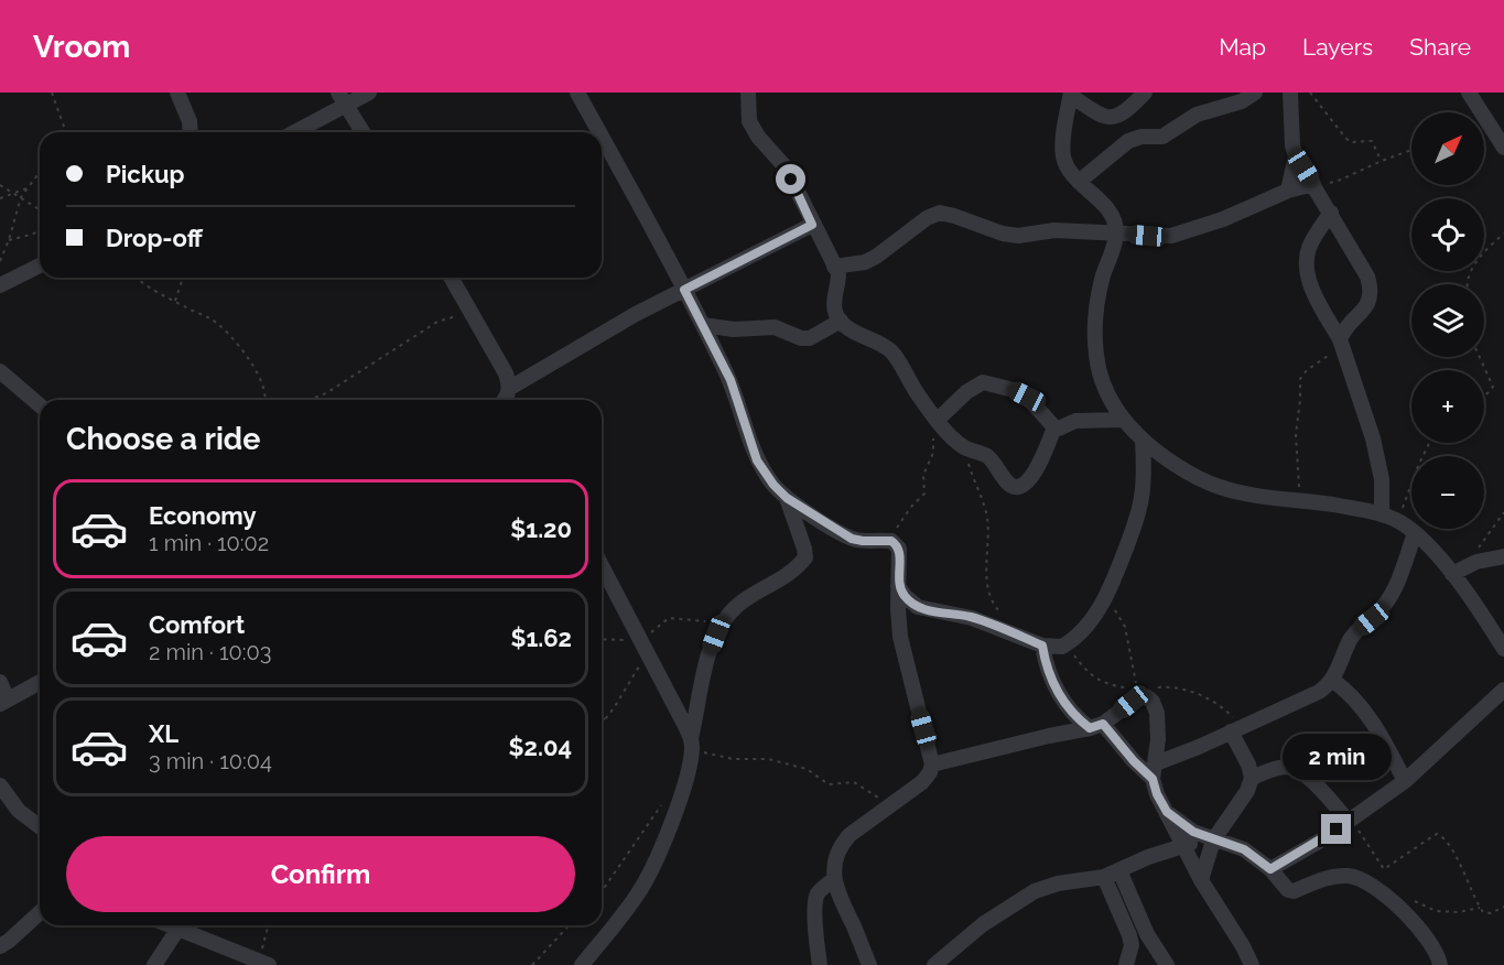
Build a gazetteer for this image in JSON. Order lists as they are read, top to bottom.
{
  "north": "top right",
  "page": {
    "header": "Vroom",
    "nav": ["Map", "Layers", "Share"],
    "map_buttons": ["+", "−"],
    "banner": ["Pickup", "Drop-off"],
    "heading": "Choose a ride",
    "list": [
      {
        "name": "Economy",
        "note": "1 min · 10:02",
        "value": "$1.20"
      },
      {
        "name": "Comfort",
        "note": "2 min · 10:03",
        "value": "$1.62"
      },
      {
        "name": "XL",
        "note": "3 min · 10:04",
        "value": "$2.04"
      }
    ],
    "bubble": "2 min",
    "buttons": "Confirm"
  }
}
